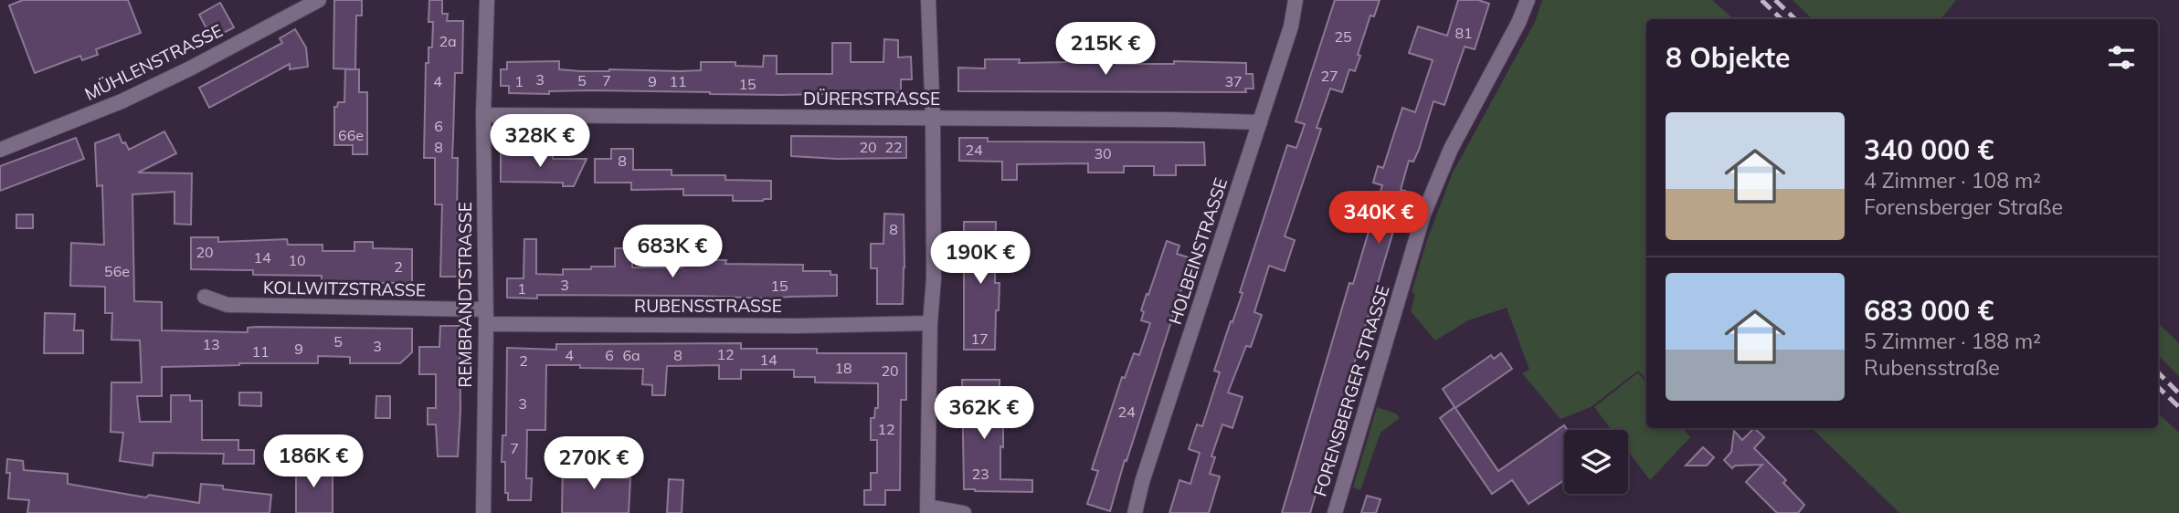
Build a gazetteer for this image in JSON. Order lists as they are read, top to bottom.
{
  "streets": {
    "street": [
      "MÜHLENSTRASSE",
      "DÜRERSTRASSE",
      "HOLBEINSTRASSE",
      "KOLLWITZSTRASSE",
      "REMBRANDTSTRASSE",
      "RUBENSSTRASSE",
      "FORENSBERGER STRASSE"
    ]
  },
  "crossings": [
    ["DÜRERSTRASSE", "HOLBEINSTRASSE"],
    ["DÜRERSTRASSE", "REMBRANDTSTRASSE"],
    ["KOLLWITZSTRASSE", "REMBRANDTSTRASSE"],
    ["KOLLWITZSTRASSE", "RUBENSSTRASSE"],
    ["REMBRANDTSTRASSE", "RUBENSSTRASSE"]
  ],
  "house_numbers": [
    "81",
    "25",
    "2a",
    "27",
    "3",
    "5",
    "7",
    "4",
    "1",
    "9",
    "11",
    "37",
    "15",
    "6",
    "66e",
    "8",
    "20",
    "22",
    "24",
    "30",
    "8",
    "8",
    "20",
    "14",
    "10",
    "2",
    "56e",
    "3",
    "15",
    "1",
    "17",
    "5",
    "13",
    "3",
    "9",
    "11",
    "12",
    "4",
    "6",
    "6a",
    "8",
    "14",
    "2",
    "18",
    "20",
    "3",
    "24",
    "12",
    "7",
    "23"
  ],
  "page": {
    "heading": "8 Objekte",
    "price": [
      "215K €",
      "328K €",
      "340K €",
      "683K €",
      "190K €",
      "362K €",
      "186K €",
      "270K €"
    ],
    "list": [
      {
        "name": "340 000 €",
        "note": "4 Zimmer · 108 m² · Forensberger Straße"
      },
      {
        "name": "683 000 €",
        "note": "5 Zimmer · 188 m² · Rubensstraße"
      }
    ]
  }
}
